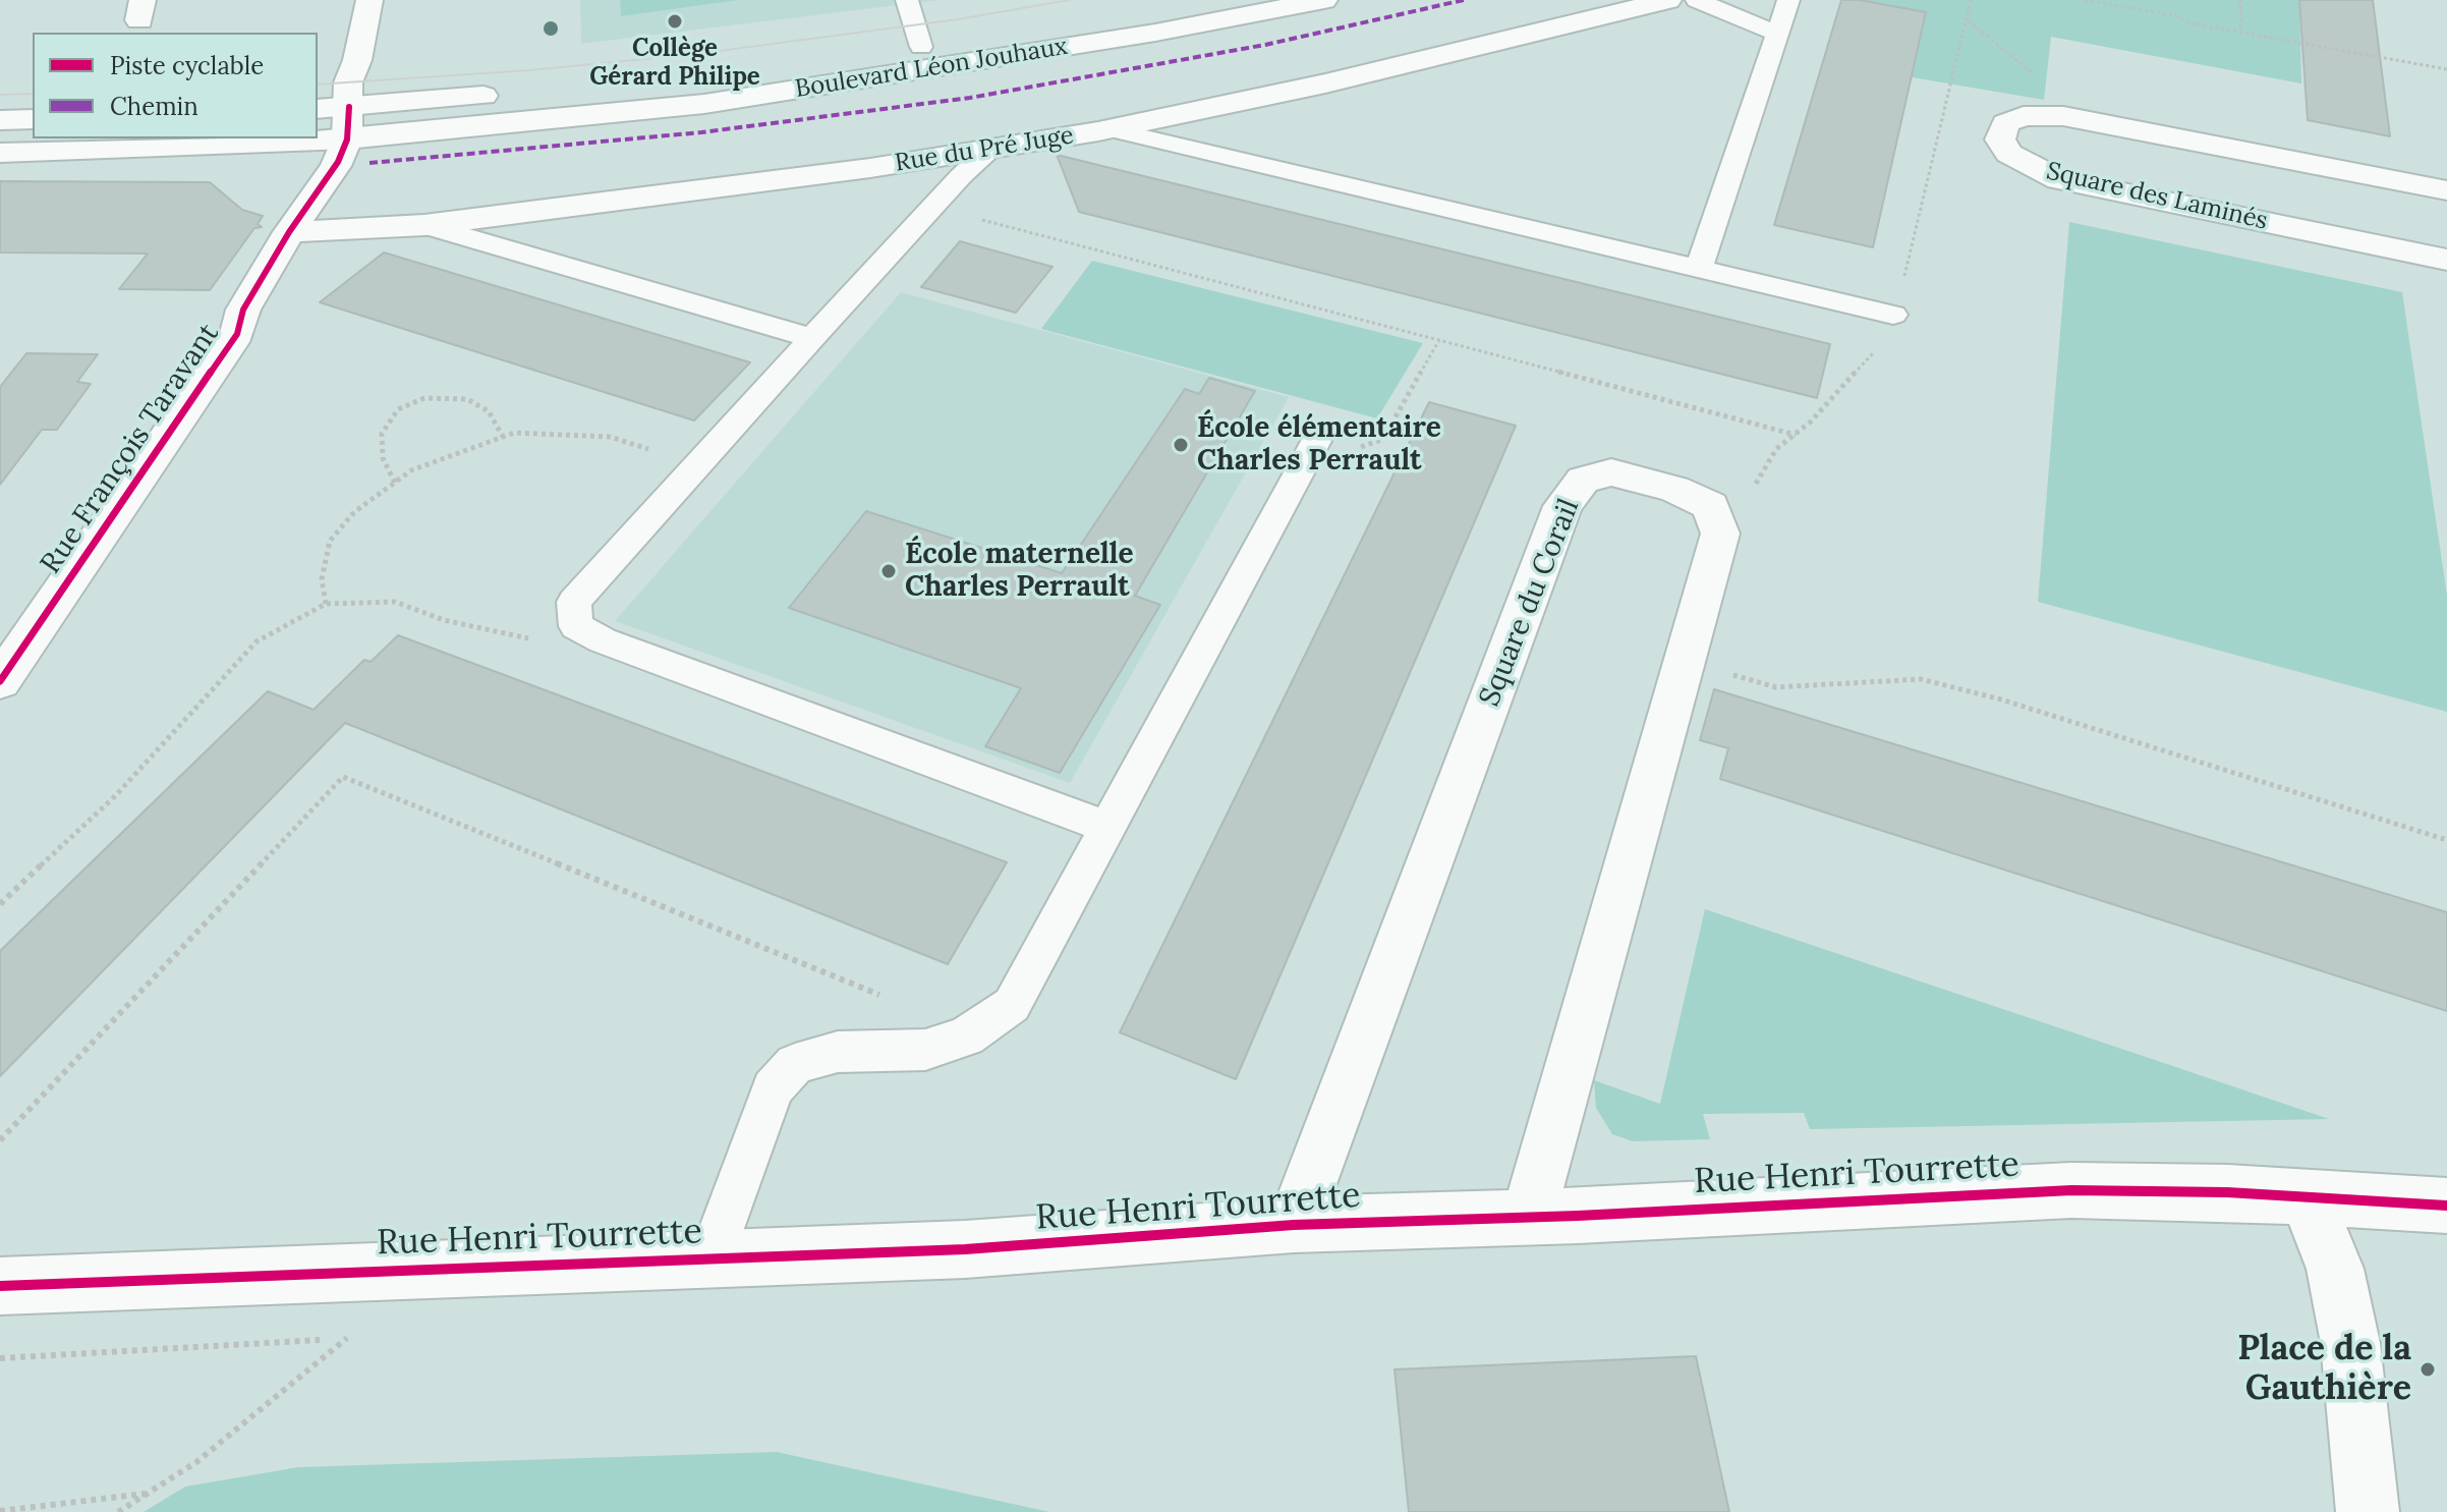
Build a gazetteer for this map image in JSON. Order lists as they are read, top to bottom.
{
  "streets": {
    "street": [
      "Boulevard Léon Jouhaux",
      "Rue du Pré Juge",
      "Square des Laminés",
      "Rue François Taravant",
      "Square du Corail",
      "Rue Henri Tourrette"
    ]
  },
  "crossings": [
    ["Boulevard Léon Jouhaux", "Rue François Taravant"],
    ["Rue du Pré Juge", "Rue François Taravant"],
    ["Square du Corail", "Rue Henri Tourrette"]
  ],
  "places": [
    "Collège Gérard Philipe",
    "École élémentaire Charles Perrault",
    "École maternelle Charles Perrault",
    "Place de la Gauthière"
  ],
  "legend": ["Piste cyclable", "Chemin"]
}
